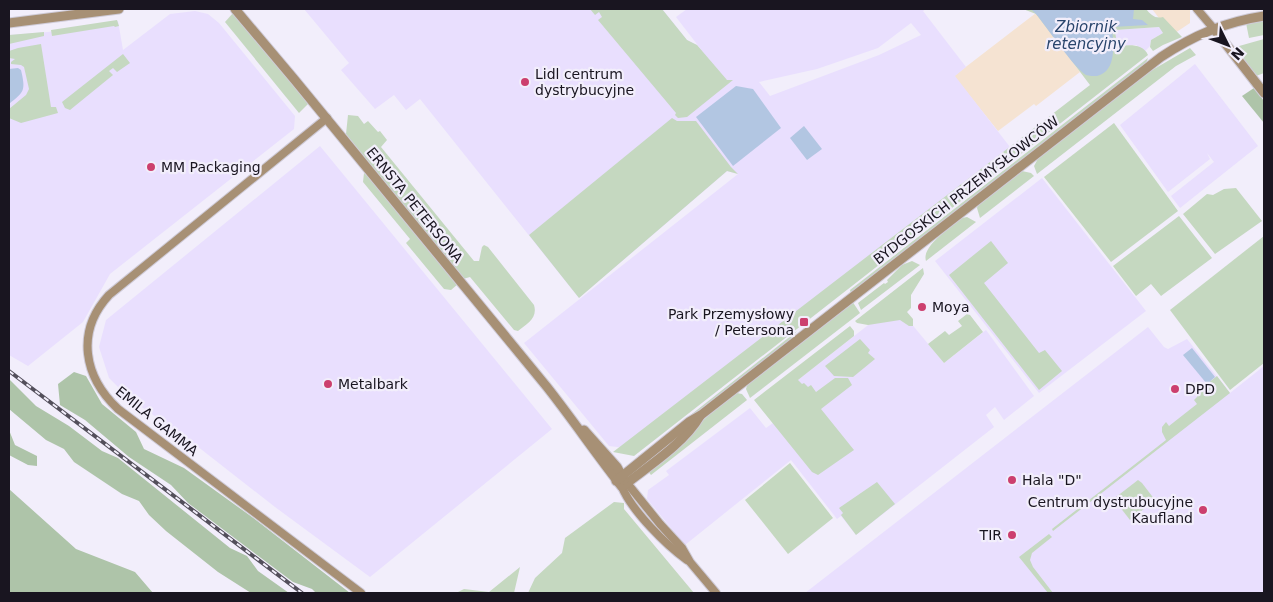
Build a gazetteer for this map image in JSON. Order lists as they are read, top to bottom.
{
  "streets": {
    "street": ["BYDGOSKICH PRZEMYSŁOWCÓW", "ERNSTA PETERSONA", "EMILA GAMMA"]
  },
  "crossings": [
    ["BYDGOSKICH PRZEMYSŁOWCÓW", "ERNSTA PETERSONA"],
    ["ERNSTA PETERSONA", "EMILA GAMMA"]
  ],
  "water": ["Zbiornik retencyjny"],
  "places": {
    "other": [
      "Lidl centrum dystrybucyjne",
      "MM Packaging",
      "Moya",
      "Metalbark",
      "DPD",
      "Hala \"D\"",
      "Centrum dystrubucyjne Kaufland",
      "TIR"
    ],
    "transit": ["Park Przemysłowy / Petersona"]
  },
  "north": "bottom right"
}
